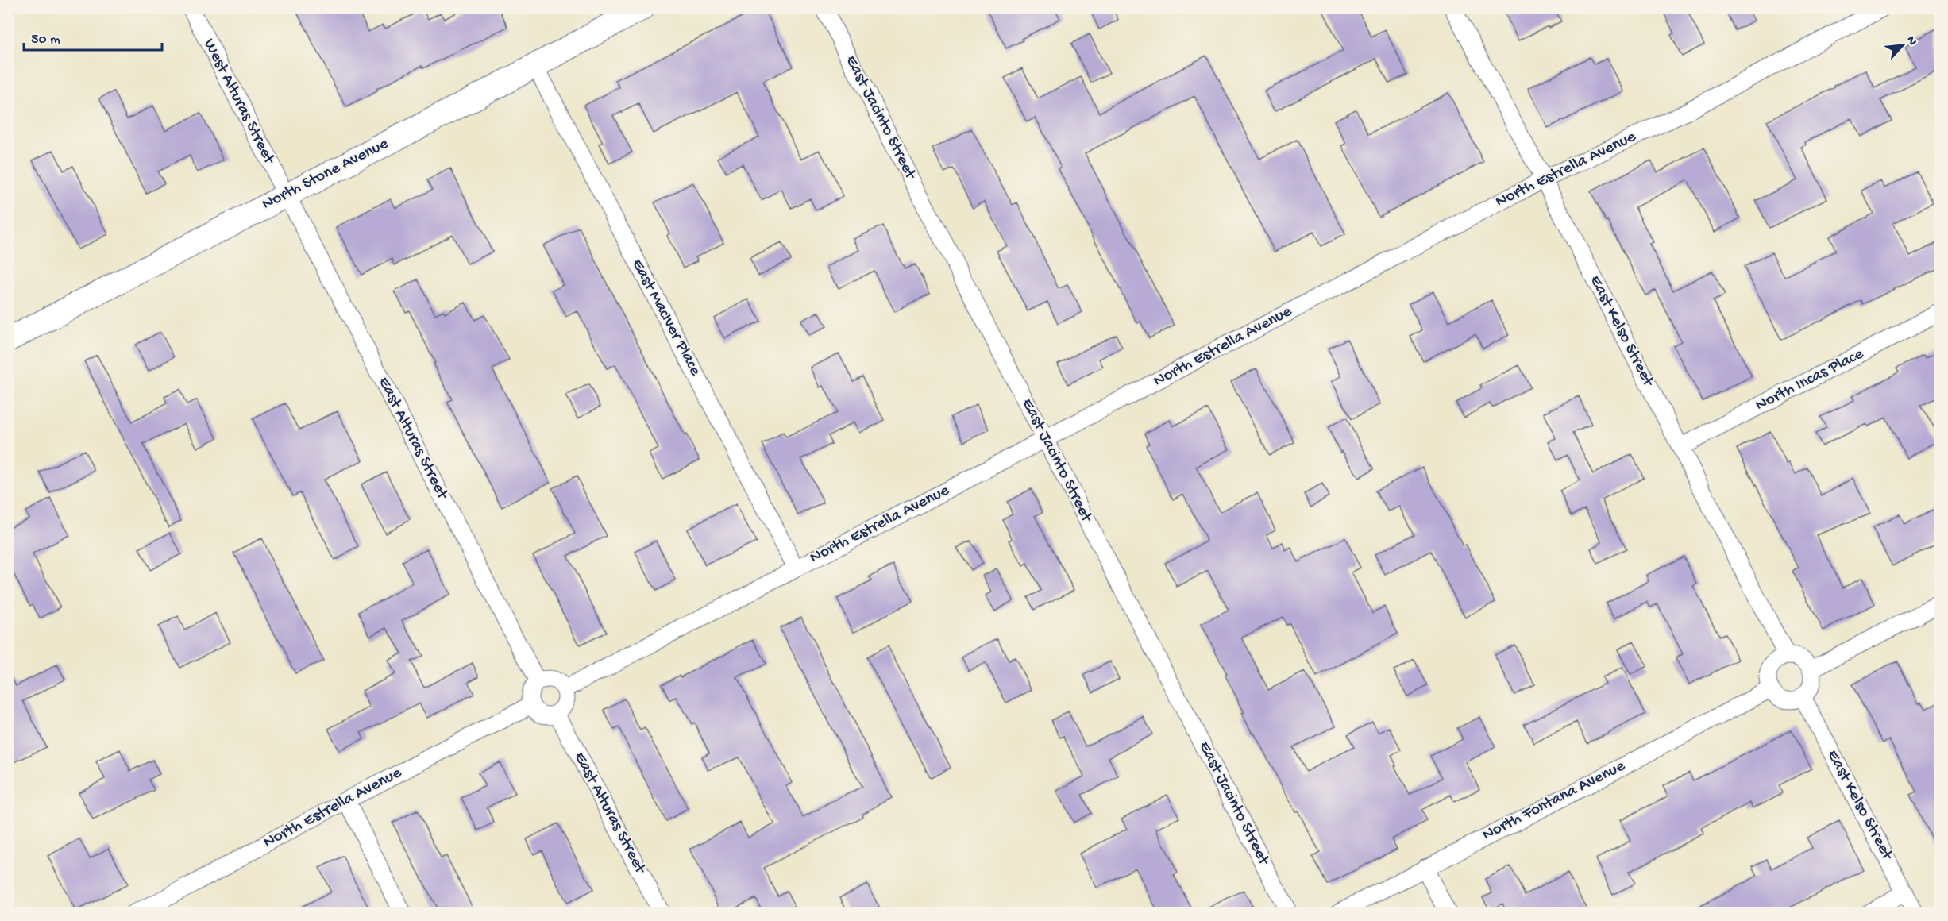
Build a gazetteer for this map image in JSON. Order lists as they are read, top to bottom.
{
  "streets": {
    "main road": ["North Stone Avenue"],
    "street": [
      "West Alturas Street",
      "East Jacinto Street",
      "North Estrella Avenue",
      "East MacIver Place",
      "East Kelso Street",
      "North Incas Place",
      "East Alturas Street",
      "North Fontana Avenue"
    ]
  },
  "crossings": [
    ["West Alturas Street", "North Stone Avenue"],
    ["West Alturas Street", "East Alturas Street"],
    ["East Jacinto Street", "North Estrella Avenue"],
    ["North Estrella Avenue", "East MacIver Place"],
    ["North Estrella Avenue", "East Kelso Street"],
    ["North Estrella Avenue", "East Alturas Street"],
    ["North Stone Avenue", "East MacIver Place"],
    ["North Stone Avenue", "East Alturas Street"],
    ["East Kelso Street", "North Incas Place"],
    ["East Kelso Street", "North Fontana Avenue"]
  ],
  "scale_bar": "50 m",
  "north": "top right"
}
